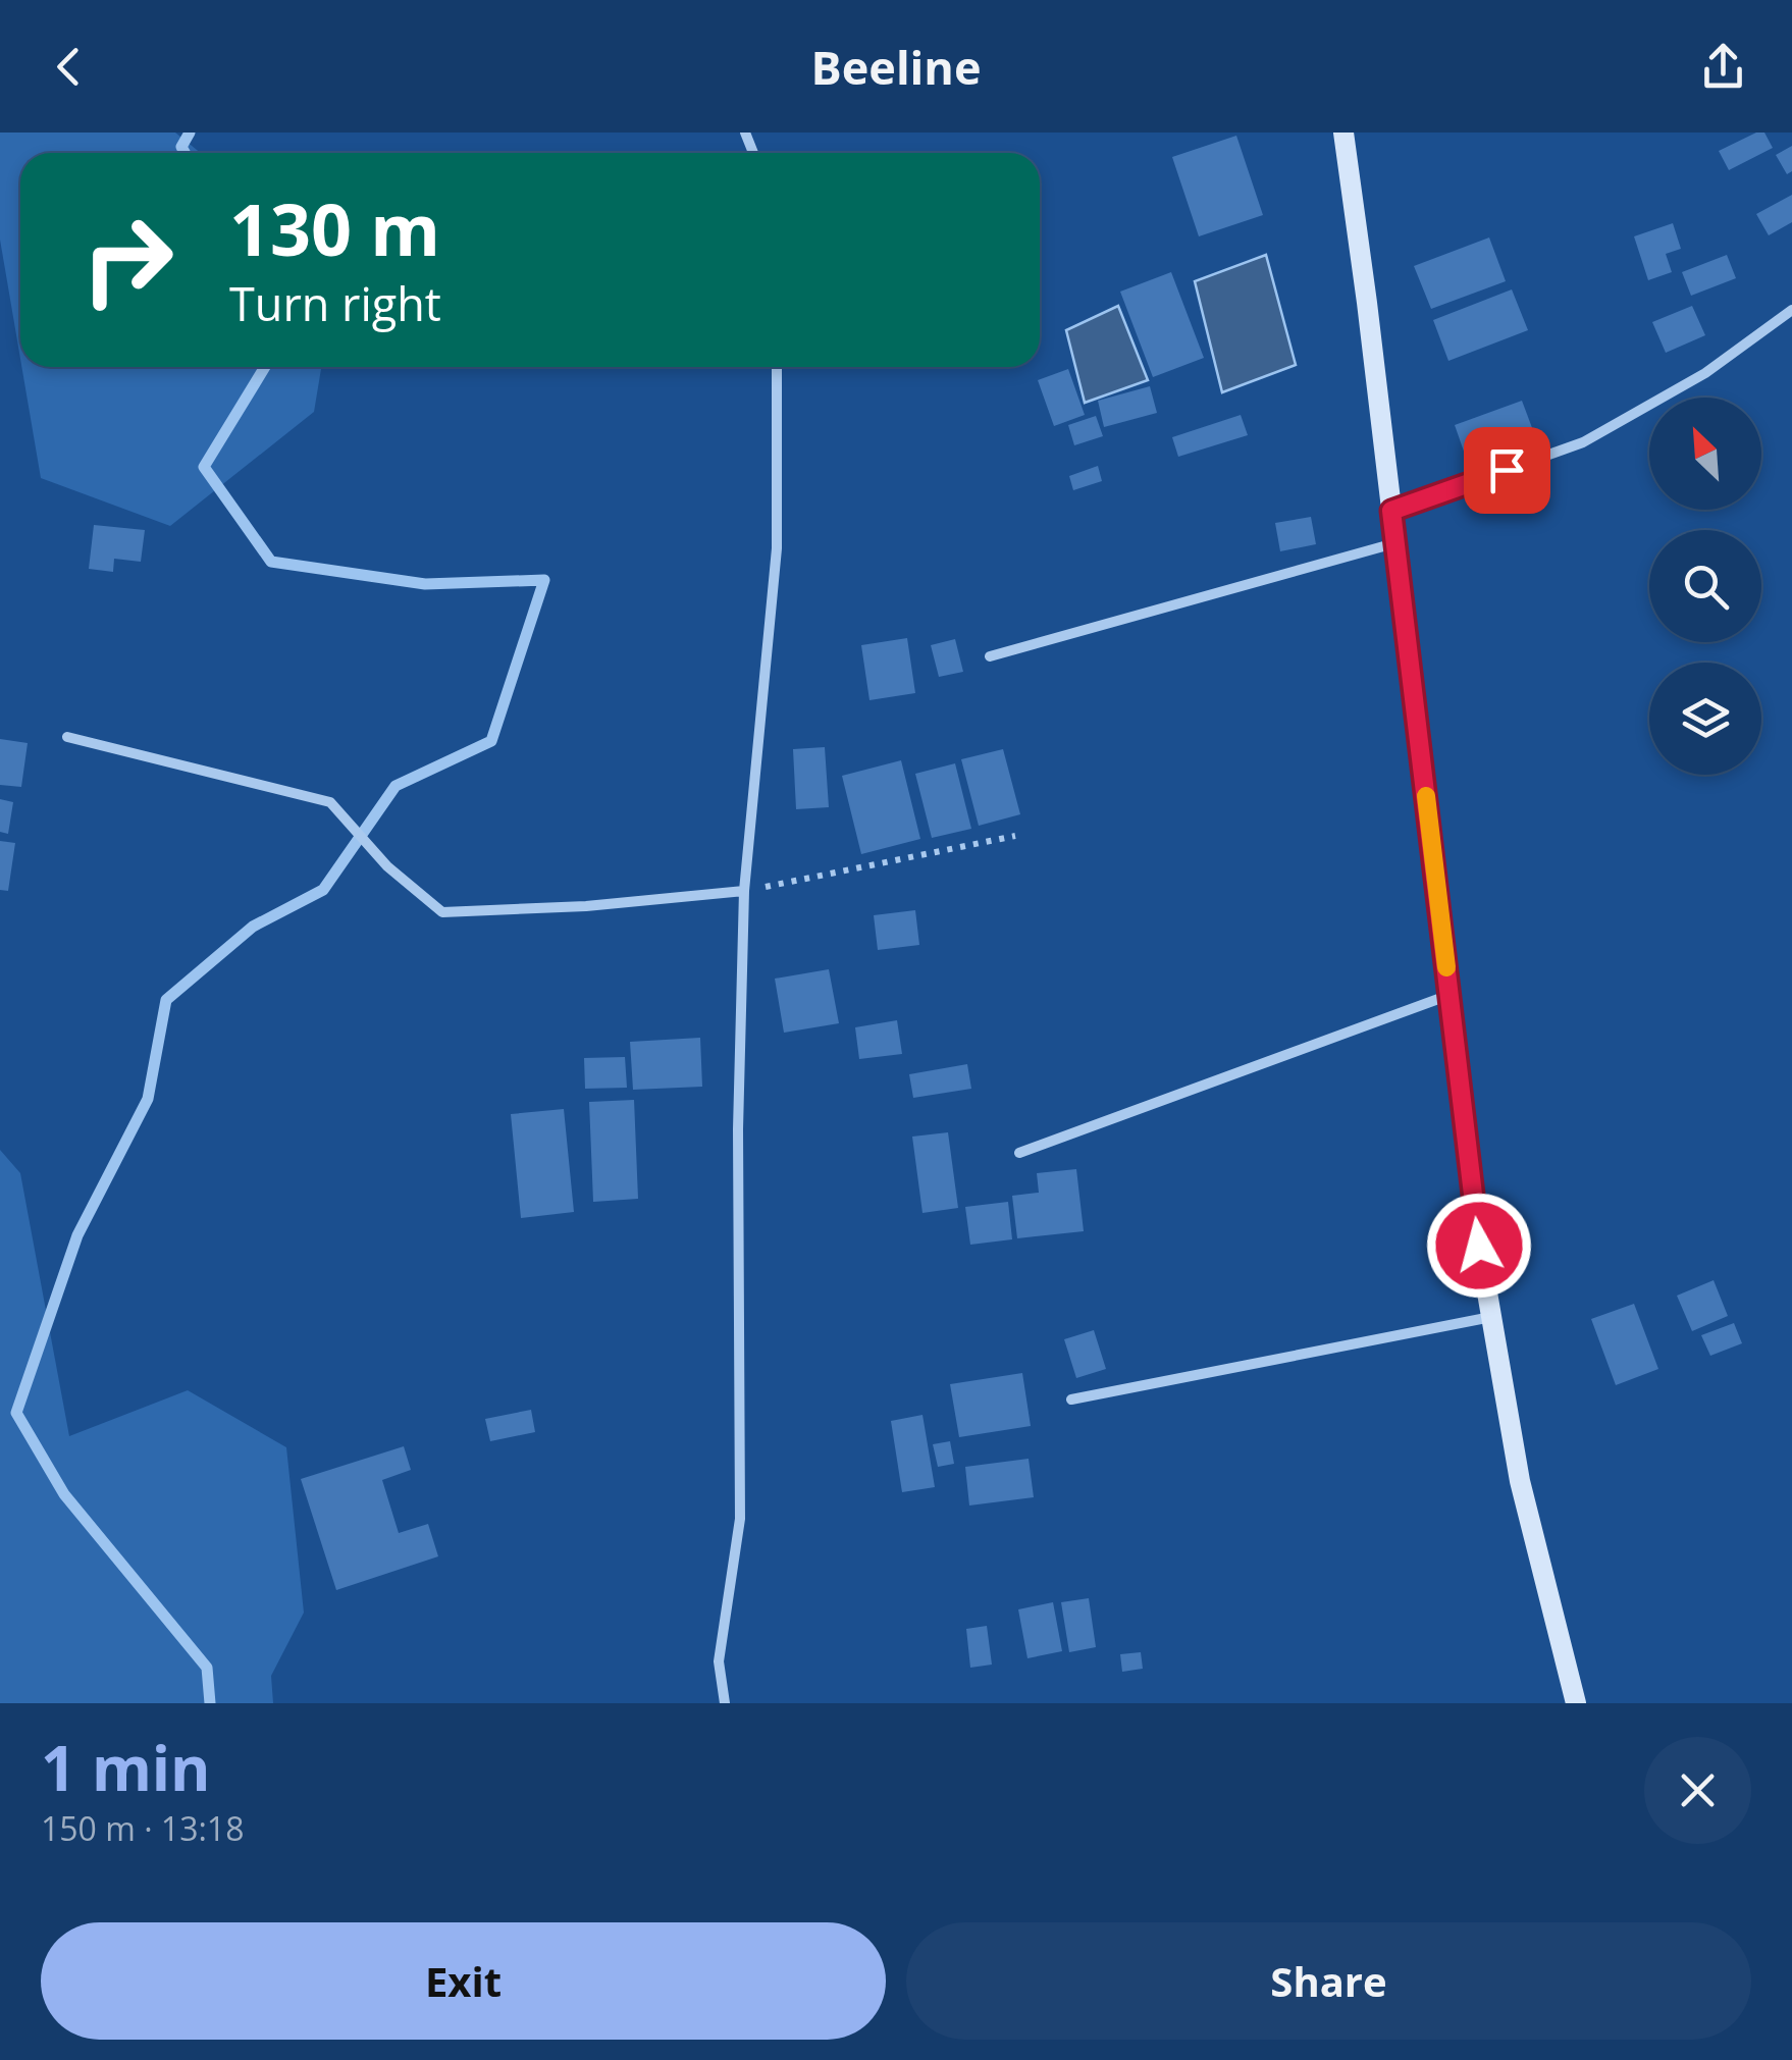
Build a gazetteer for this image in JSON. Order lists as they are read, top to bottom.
{
  "north": "top left",
  "page": {
    "header": "Beeline",
    "turn": ["130 m", "Turn right"],
    "heading": ["1 min", "150 m · 13:18"],
    "buttons": ["Exit", "Share"]
  }
}
